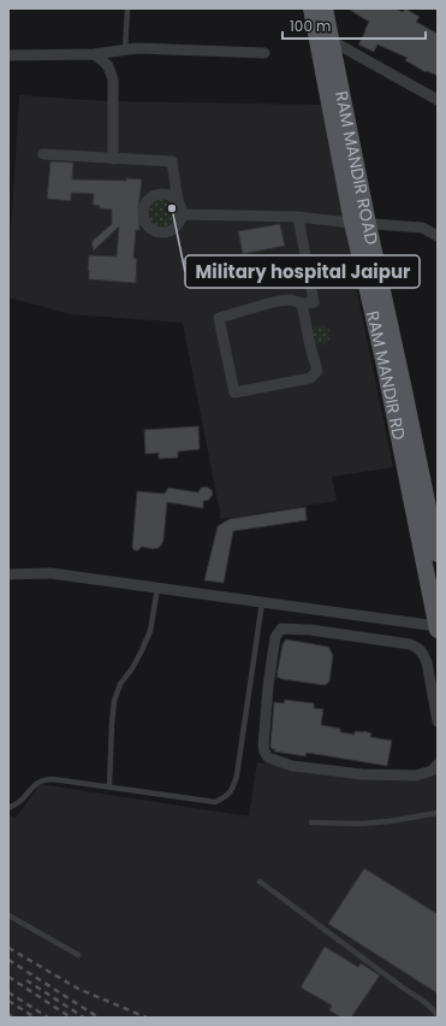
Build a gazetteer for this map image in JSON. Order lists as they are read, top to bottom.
{
  "streets": {
    "main road": ["RAM MANDIR ROAD", "RAM MANDIR RD"]
  },
  "crossings": [
    ["RAM MANDIR ROAD", "RAM MANDIR RD"]
  ],
  "places": ["Military hospital Jaipur"],
  "scale_bar": "100 m"
}
